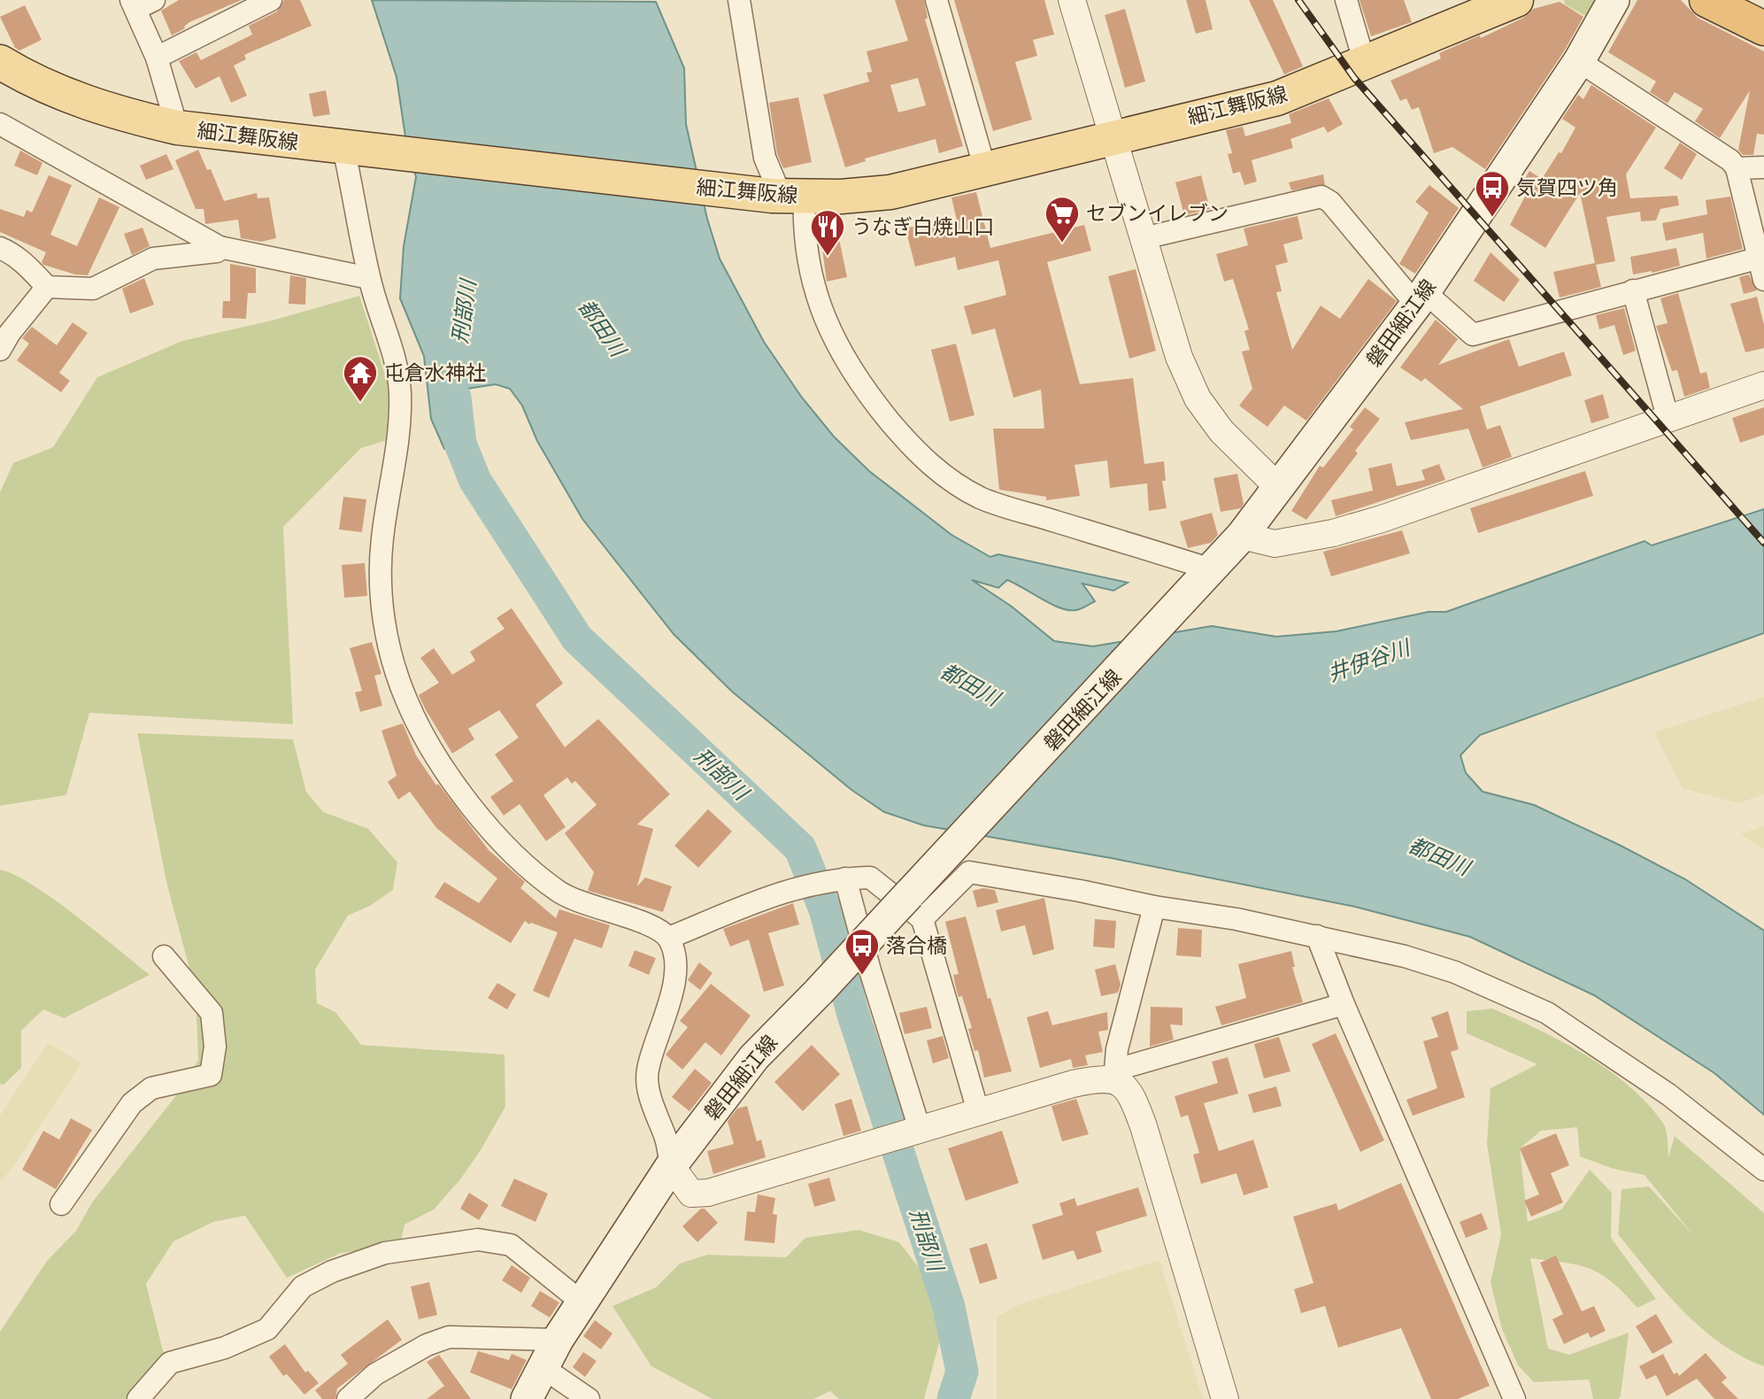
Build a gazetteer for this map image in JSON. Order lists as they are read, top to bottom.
{
  "streets": {
    "main road": ["細江舞阪線", "磐田細江線"]
  },
  "water": ["刑部川", "都田川", "井伊谷川"],
  "places": {
    "bus stop": ["気賀四ツ角", "落合橋"],
    "supermarket": ["セブンイレブン"],
    "restaurant": ["うなぎ白焼山口"],
    "temple": ["屯倉水神社"]
  }
}
